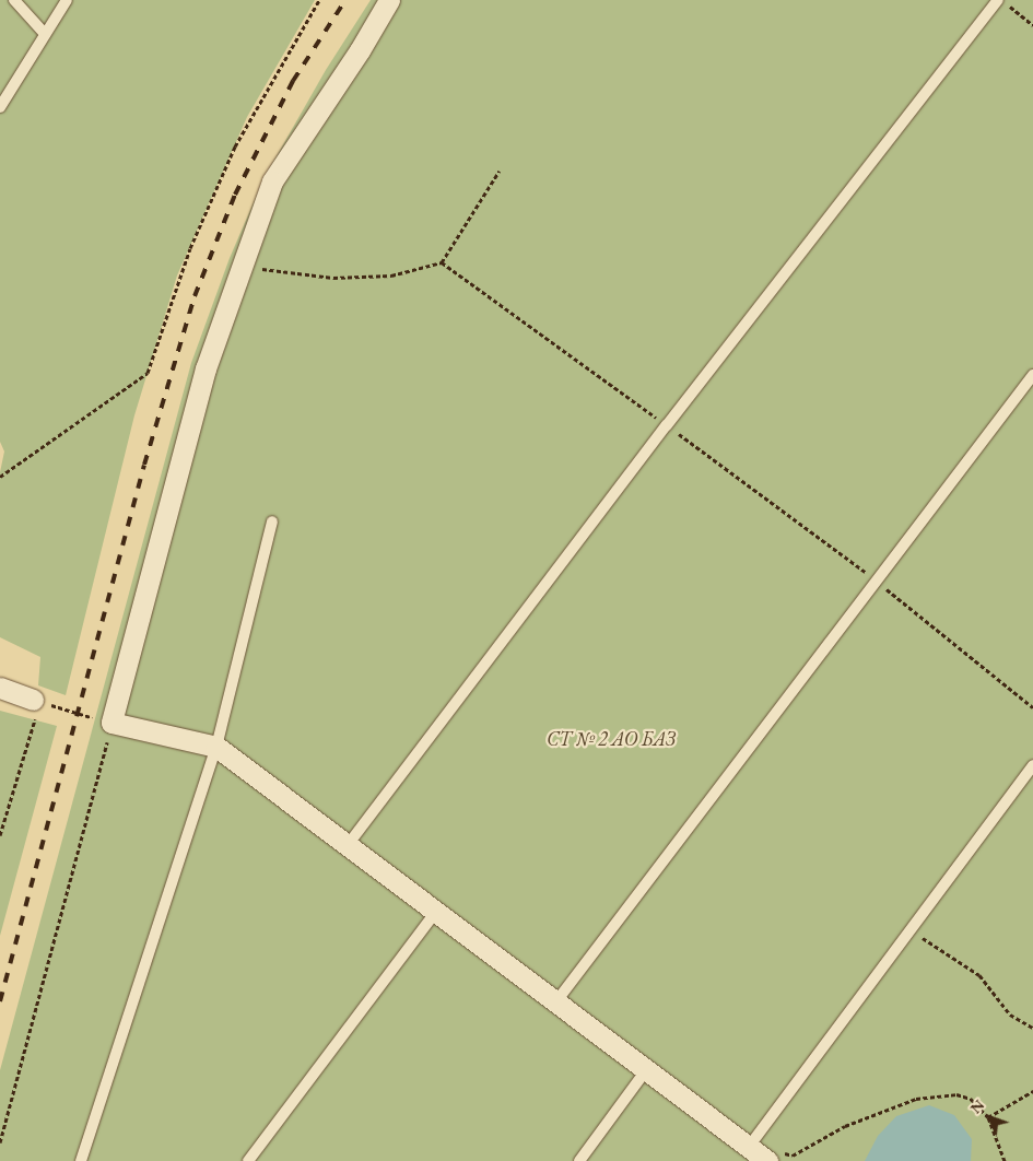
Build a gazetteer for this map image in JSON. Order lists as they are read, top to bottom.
{
  "parks": ["СТ № 2 АО БАЗ"],
  "north": "top left"
}
